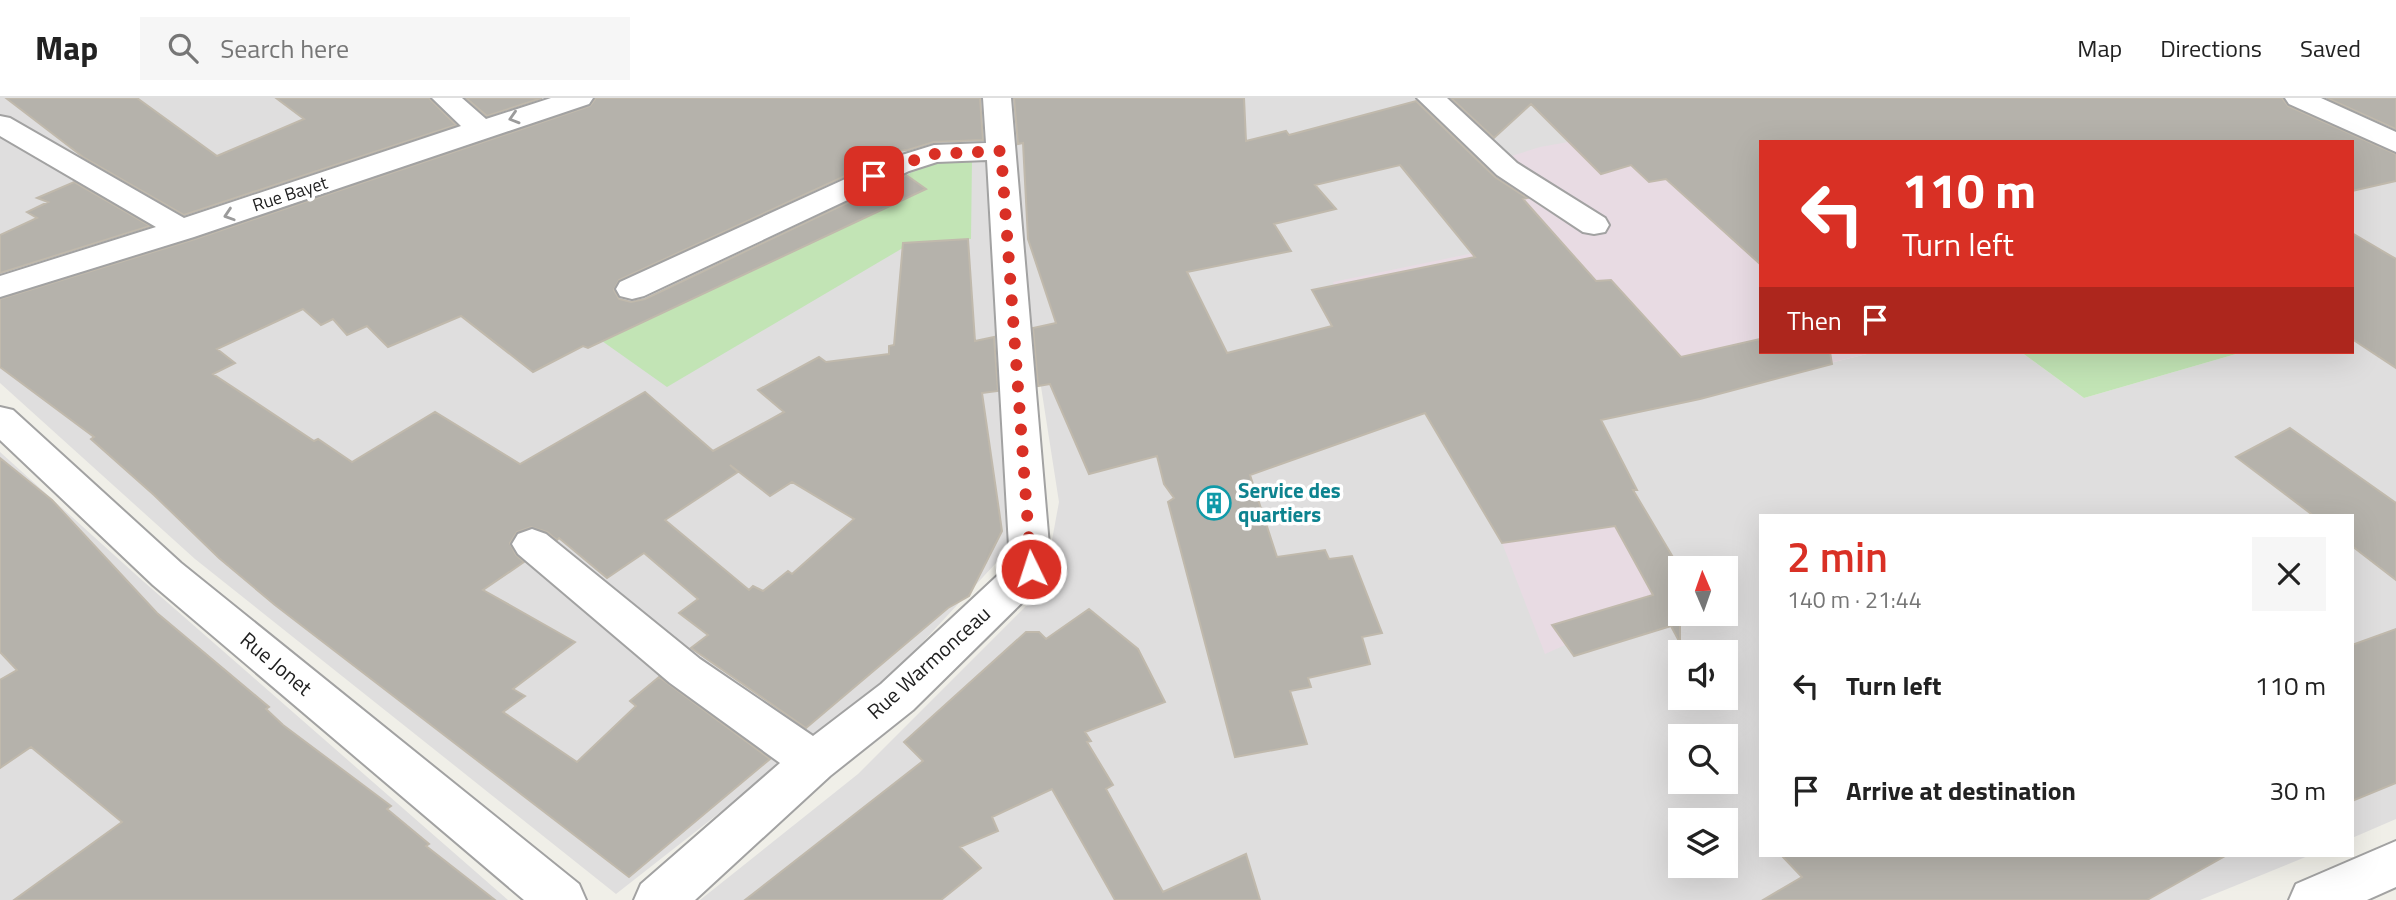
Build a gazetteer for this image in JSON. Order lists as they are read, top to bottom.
{
  "streets": {
    "street": ["Rue Bayet", "Rue Warmonceau", "Rue Jonet"]
  },
  "one_way": ["Rue Bayet"],
  "places": {
    "building": ["Service des quartiers"]
  },
  "north": "top",
  "page": {
    "header": "Map",
    "search": "Search here",
    "nav": ["Map", "Directions", "Saved"],
    "turn": ["110 m", "Turn left"],
    "then": "Then",
    "heading": ["2 min", "140 m · 21:44"],
    "list": [
      {
        "name": "Turn left",
        "value": "110 m"
      },
      {
        "name": "Arrive at destination",
        "value": "30 m"
      }
    ]
  }
}
